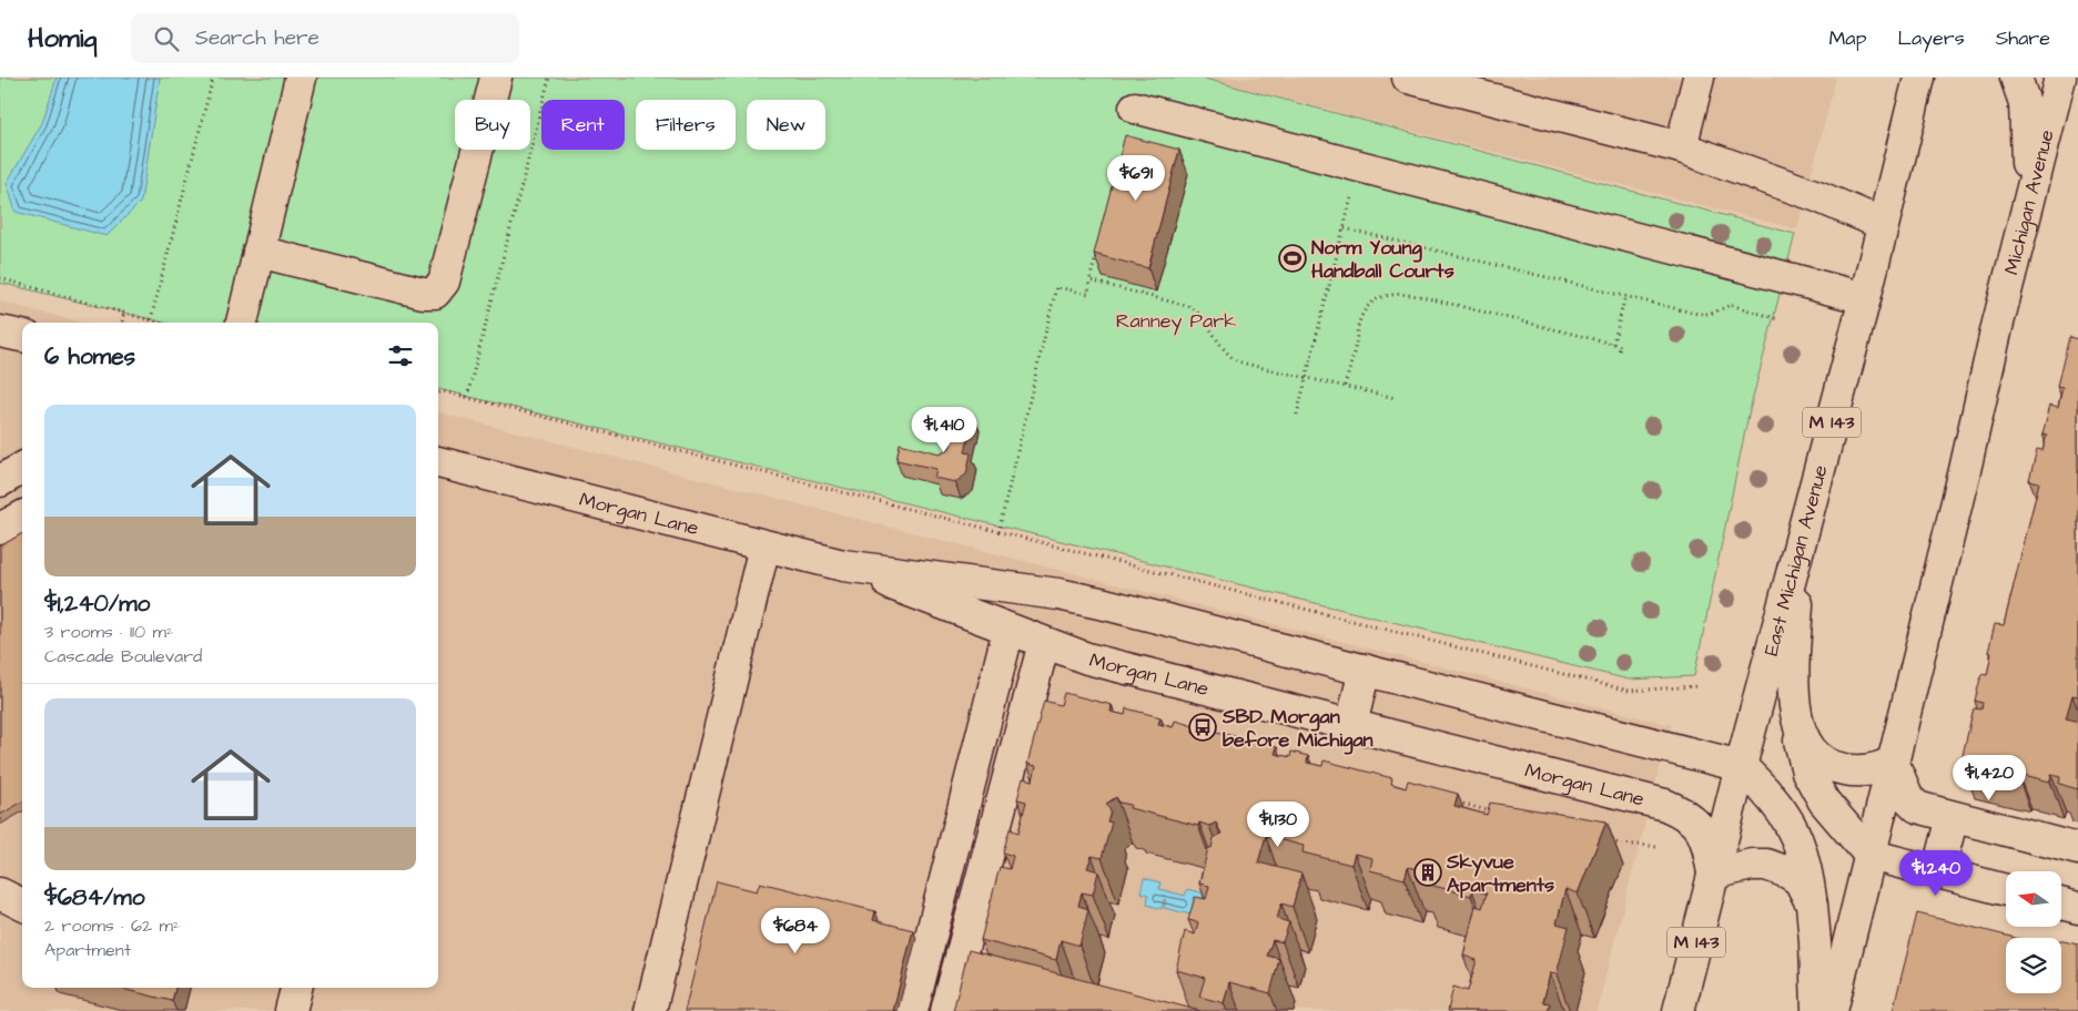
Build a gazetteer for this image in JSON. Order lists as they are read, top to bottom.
{
  "streets": {
    "main road": [
      "Michigan Avenue",
      "M 143",
      "Morgan Lane",
      "East Michigan Avenue"
    ]
  },
  "crossings": [
    ["Morgan Lane", "East Michigan Avenue"]
  ],
  "parks": ["Ranney Park"],
  "places": {
    "sports": ["Norm Young Handball Courts"],
    "bus stop": ["SBD Morgan before Michigan"],
    "building": ["Skyvue Apartments"]
  },
  "north": "left",
  "page": {
    "header": "Homiq",
    "search": "Search here",
    "nav": ["Map", "Layers", "Share"],
    "chip": [
      "Buy",
      "Rent",
      "Filters",
      "New"
    ],
    "price": [
      "$691",
      "$1,410",
      "$1,420",
      "$1,130",
      "$1,240",
      "$684"
    ],
    "heading": "6 homes",
    "list": [
      {
        "name": "$1,240/mo",
        "note": "3 rooms · 110 m² · Cascade Boulevard"
      },
      {
        "name": "$684/mo",
        "note": "2 rooms · 62 m² · Apartment"
      }
    ]
  }
}
